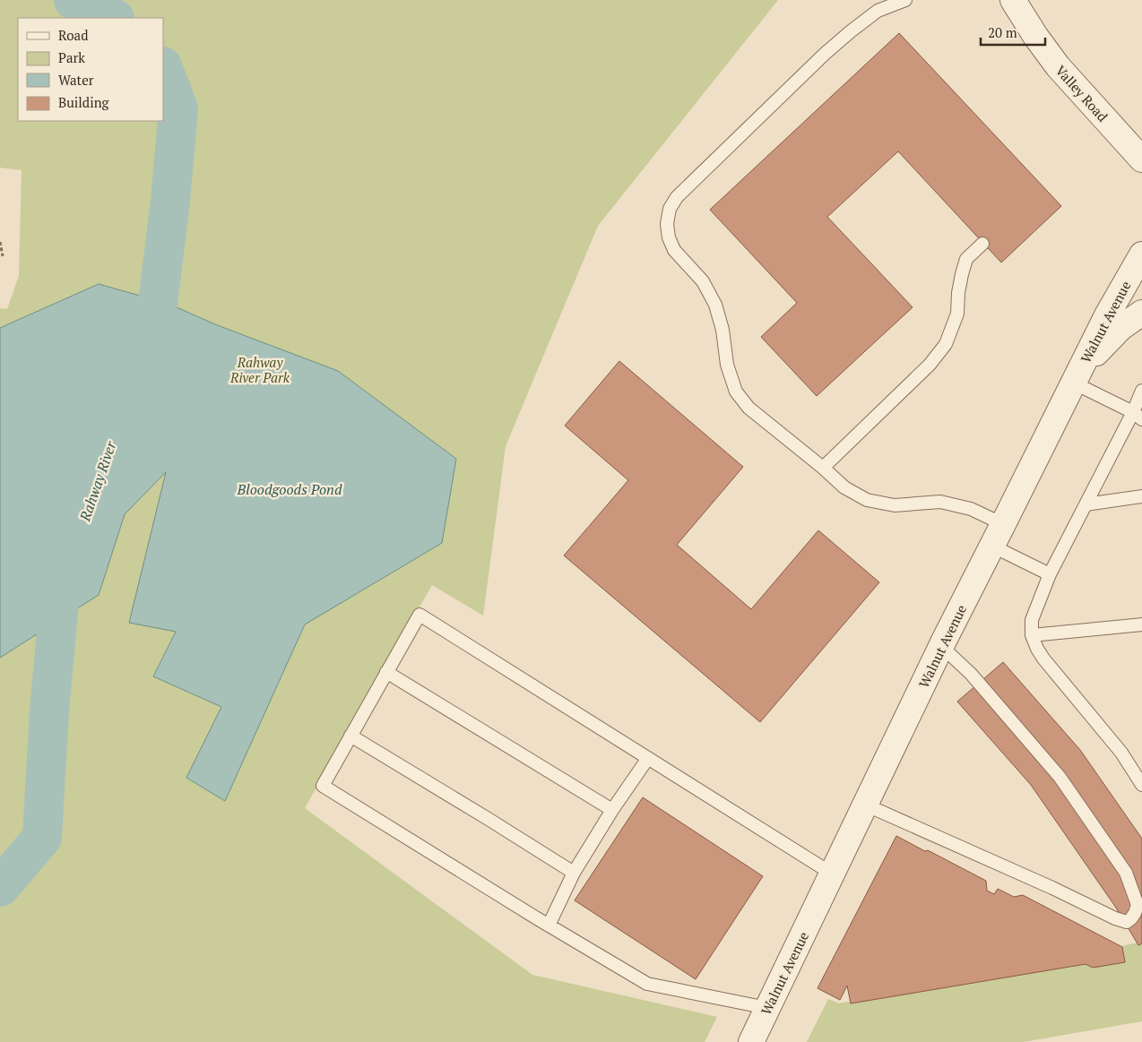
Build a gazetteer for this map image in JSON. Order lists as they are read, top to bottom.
{
  "streets": {
    "street": ["Valley Road", "Walnut Avenue"]
  },
  "water": ["Rahway River", "Bloodgoods Pond"],
  "parks": ["Rahway River Park"],
  "legend": [
    "Road",
    "Park",
    "Water",
    "Building"
  ],
  "scale_bar": "20 m"
}
